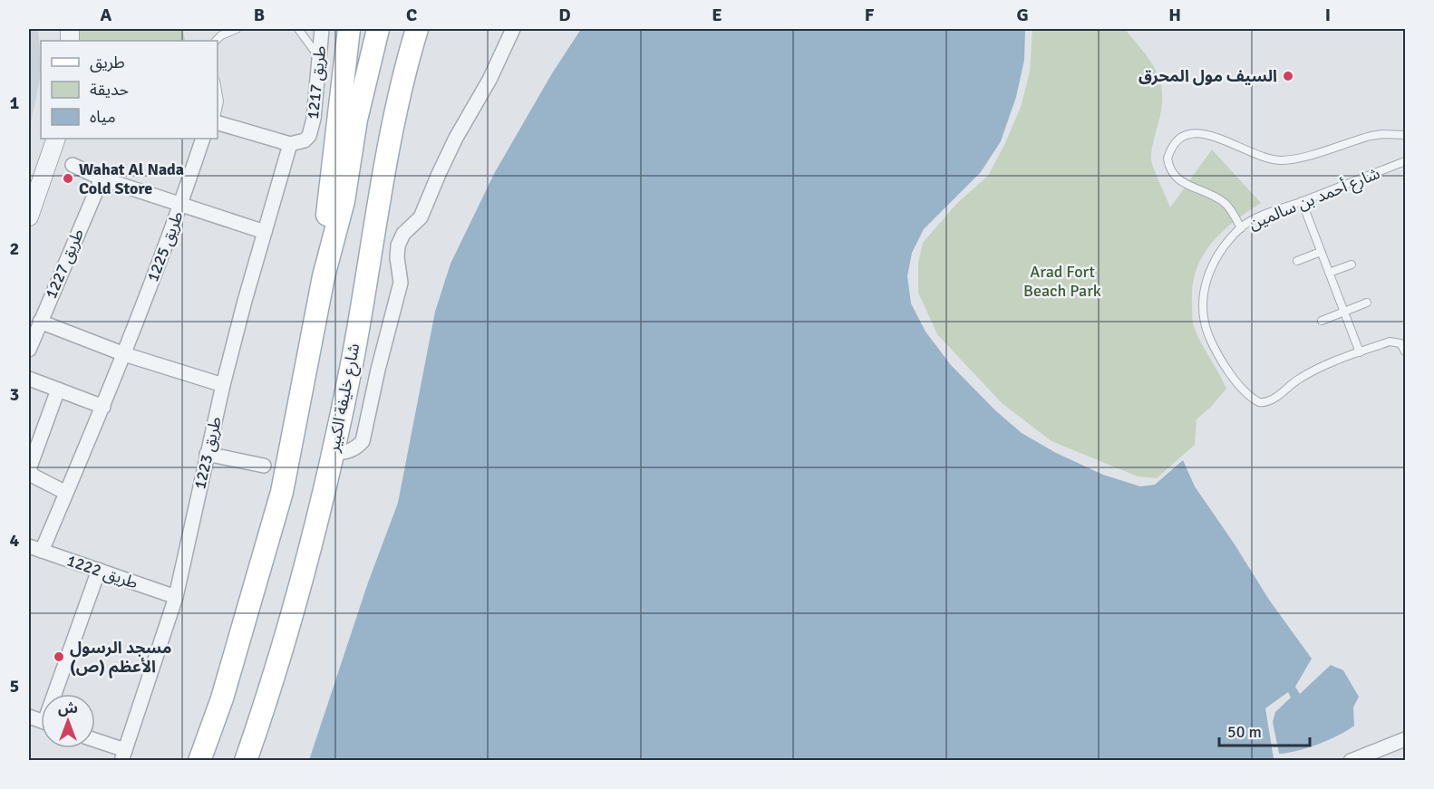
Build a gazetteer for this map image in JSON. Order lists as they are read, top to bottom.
{
  "streets": {
    "main road": ["شارع خليفة الكبير"],
    "street": [
      "طريق 1217",
      "طريق 1225",
      "طريق 1227",
      "طريق 1223",
      "طريق 1222"
    ],
    "lane": ["شارع أحمد بن سالمين"]
  },
  "crossings": [
    ["طريق 1217", "طريق 1223"],
    ["طريق 1225", "طريق 1222"],
    ["طريق 1223", "طريق 1222"]
  ],
  "parks": ["Arad Fort Beach Park"],
  "places": ["السيف مول المحرق", "Wahat Al Nada Cold Store", "مسجد الرسول الأعظم (ص)"],
  "legend": ["طريق", "حديقة", "مياه"],
  "scale_bar": "50 m",
  "north": "top",
  "grid": {
    "columns": [
      "A",
      "B",
      "C",
      "D",
      "E",
      "F",
      "G",
      "H",
      "I"
    ],
    "rows": [
      "1",
      "2",
      "3",
      "4",
      "5"
    ]
  }
}
